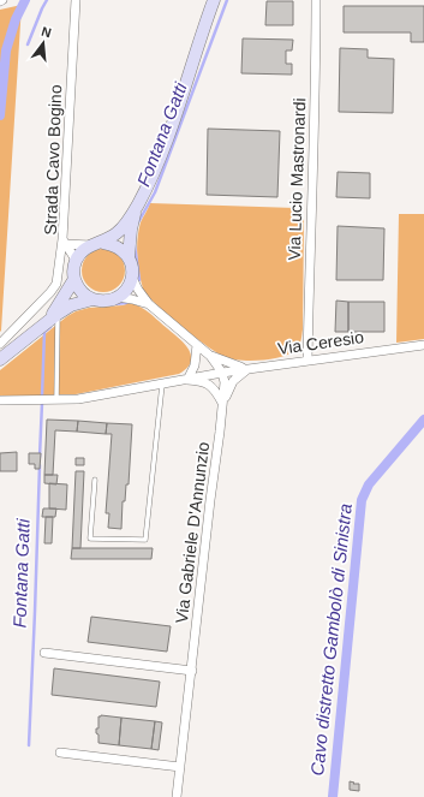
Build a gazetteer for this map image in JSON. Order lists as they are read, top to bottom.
{
  "streets": {
    "street": [
      "Strada Cavo Bogino",
      "Via Lucio Mastronardi",
      "Via Ceresio",
      "Via Gabriele D'Annunzio"
    ]
  },
  "crossings": [
    ["Via Lucio Mastronardi", "Via Ceresio"],
    ["Via Ceresio", "Via Gabriele D'Annunzio"]
  ],
  "water": ["Fontana Gatti", "Cavo distretto Gambolò di Sinistra"],
  "north": "top"
}
